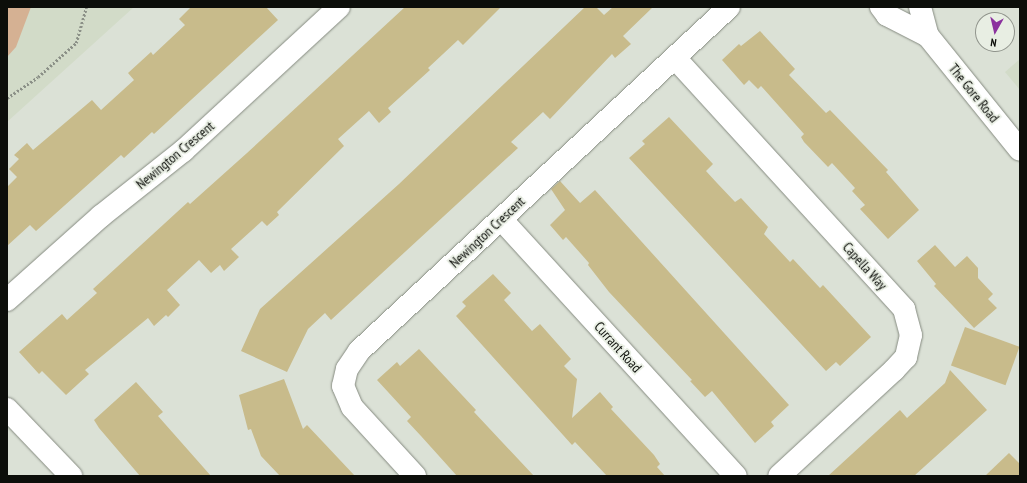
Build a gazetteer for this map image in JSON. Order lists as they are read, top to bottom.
{
  "streets": {
    "street": [
      "The Gore Road",
      "Newington Crescent",
      "Capella Way",
      "Currant Road"
    ]
  },
  "crossings": [
    ["Newington Crescent", "Capella Way"],
    ["Newington Crescent", "Currant Road"]
  ],
  "north": "bottom"
}
